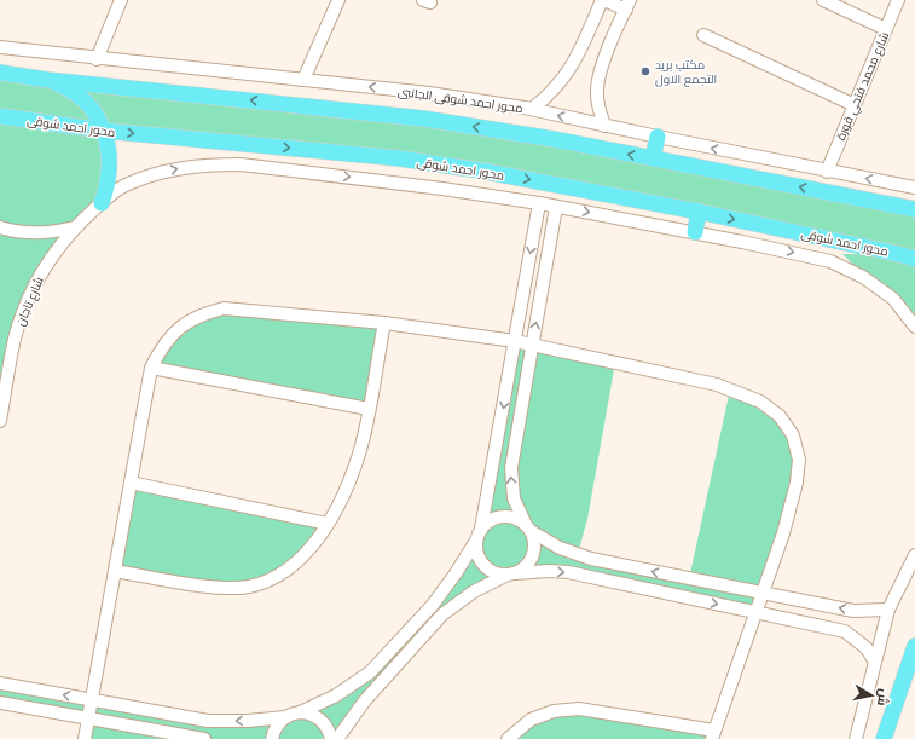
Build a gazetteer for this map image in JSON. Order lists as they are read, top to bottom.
{
  "streets": {
    "main road": ["محور احمد شوقى"],
    "street": ["شارع محمد فتحي قورة", "محور احمد شوقى الجانبى", "شارع تاجان"]
  },
  "crossings": [
    ["شارع محمد فتحي قورة", "محور احمد شوقى الجانبى"]
  ],
  "places": ["مكتب بريد التجمع الاول"],
  "north": "right"
}
